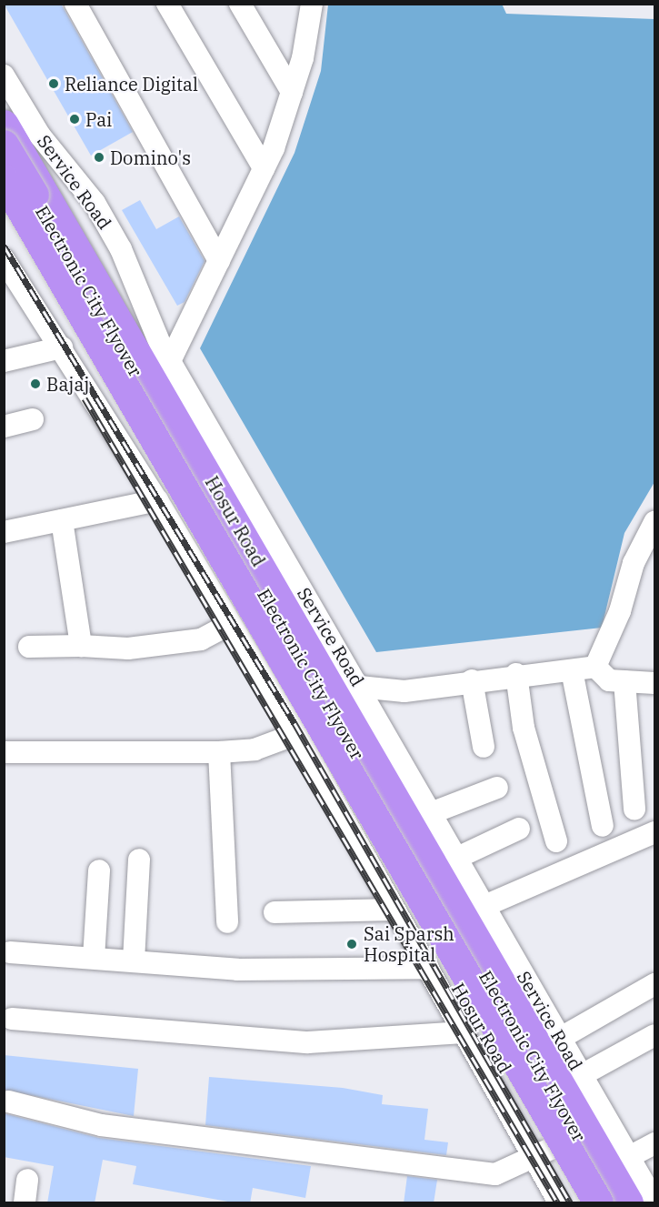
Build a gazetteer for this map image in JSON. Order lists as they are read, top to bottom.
{
  "streets": {
    "highway": ["Electronic City Flyover", "Hosur Road"],
    "street": ["Service Road"]
  },
  "crossings": [
    ["Service Road", "Electronic City Flyover"],
    ["Service Road", "Hosur Road"],
    ["Electronic City Flyover", "Hosur Road"]
  ],
  "places": [
    "Reliance Digital",
    "Pai",
    "Domino's",
    "Bajaj",
    "Sai Sparsh Hospital"
  ]
}
